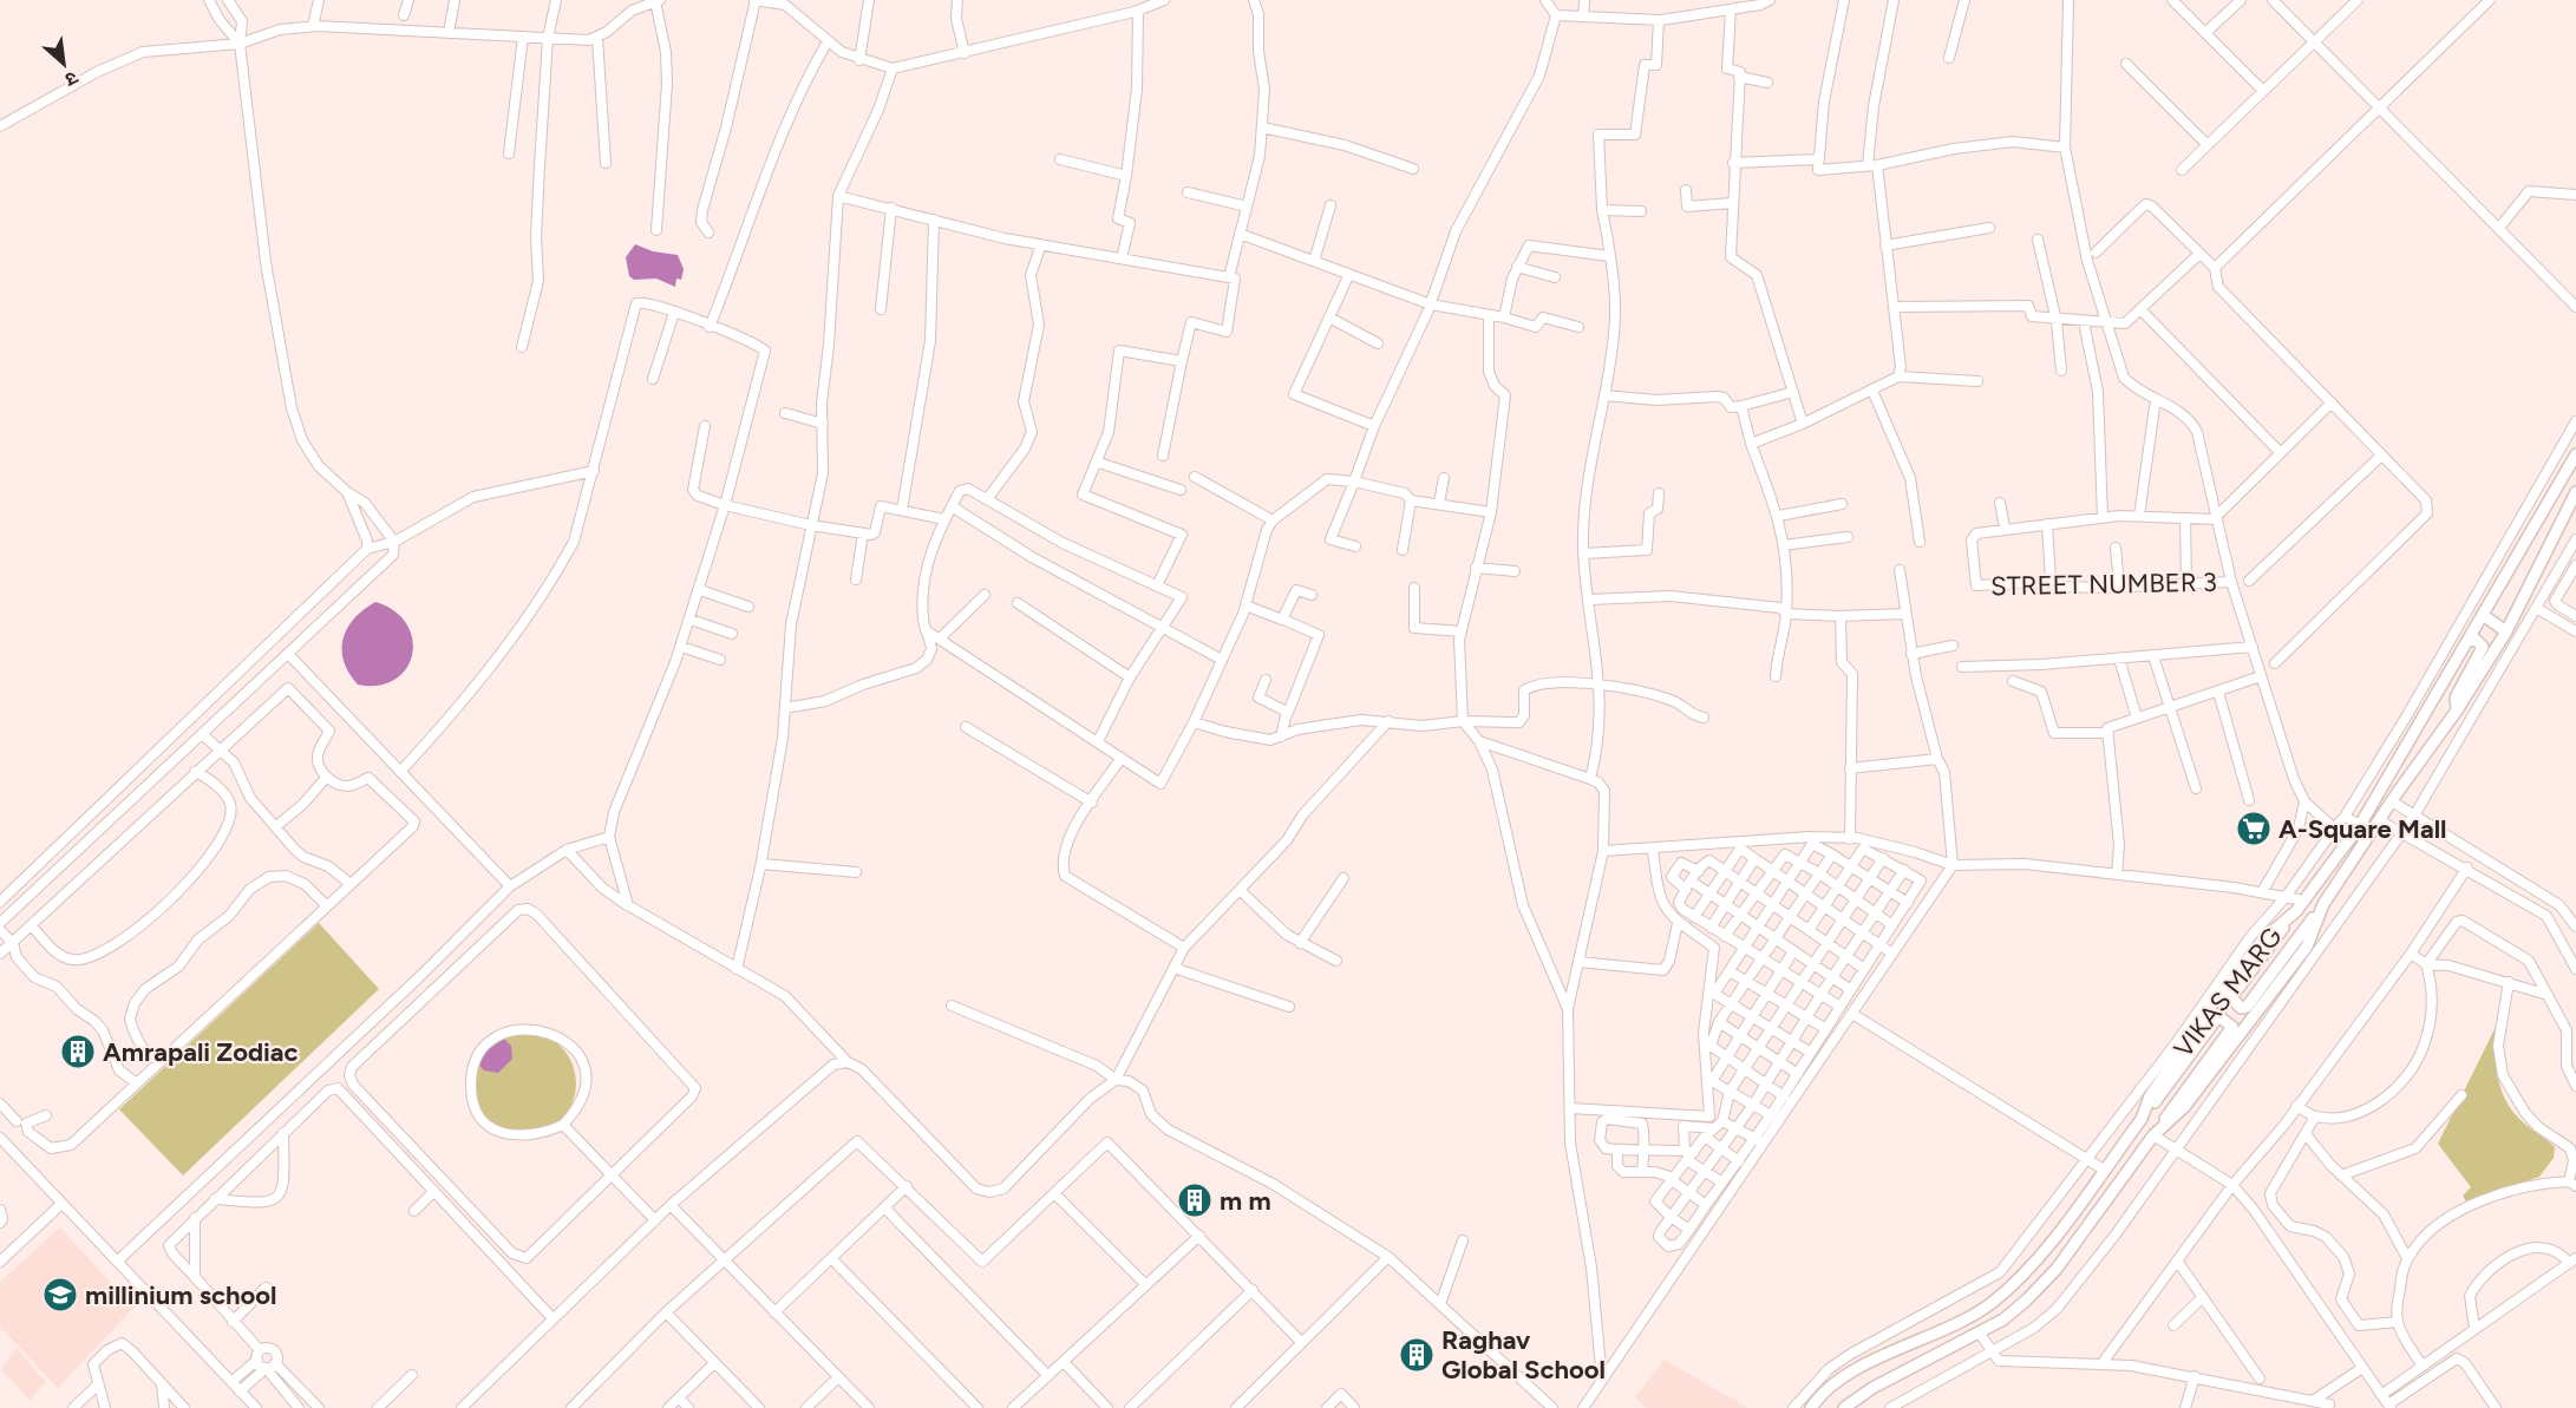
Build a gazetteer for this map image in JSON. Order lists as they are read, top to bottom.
{
  "streets": {
    "main road": ["VIKAS MARG"],
    "street": ["STREET NUMBER 3"]
  },
  "places": {
    "supermarket": ["A-Square Mall"],
    "building": ["Amrapali Zodiac", "m m", "Raghav Global School"],
    "school or university": ["millinium school"]
  },
  "north": "bottom right"
}
